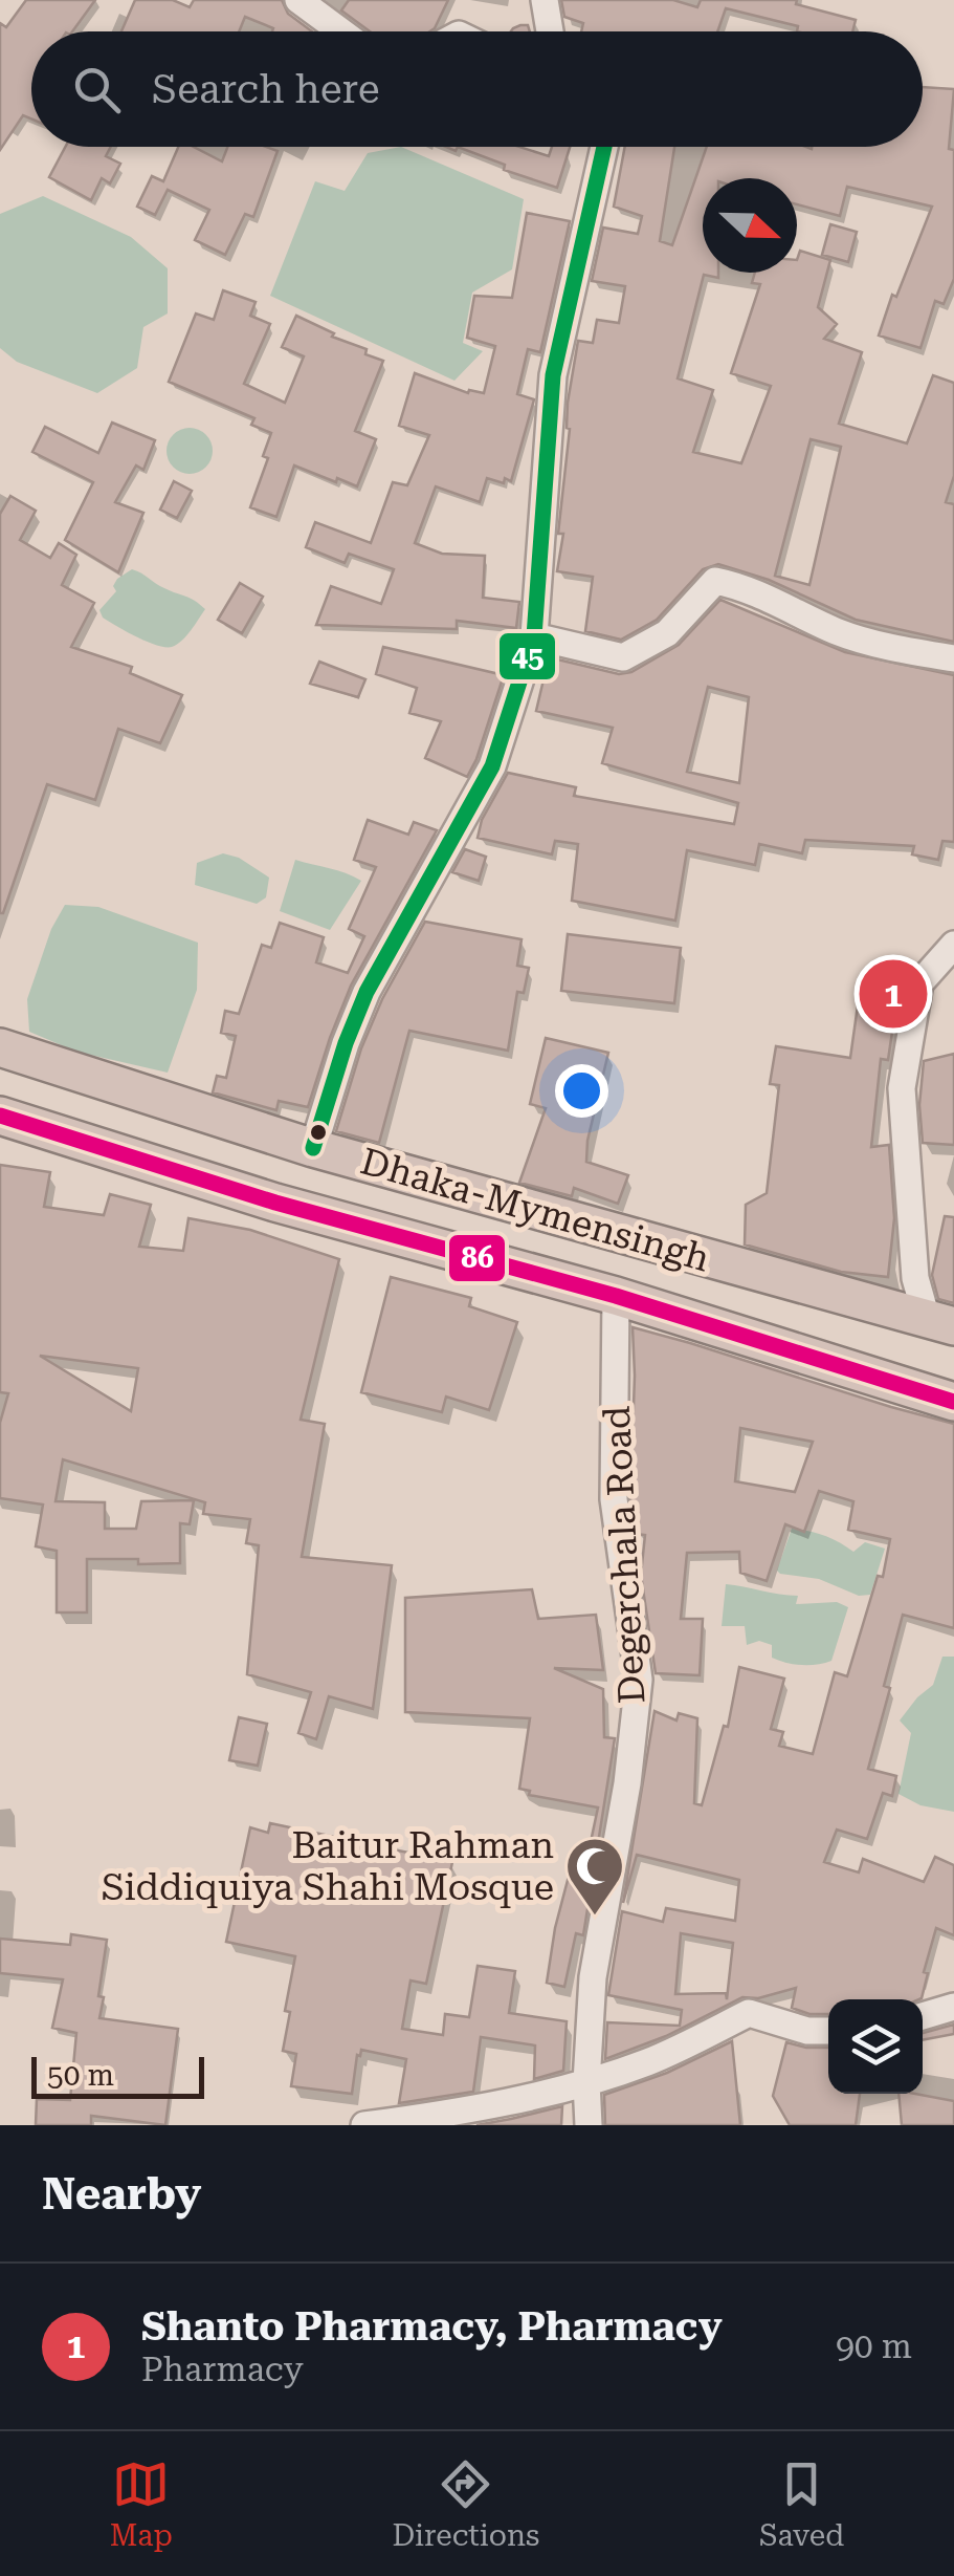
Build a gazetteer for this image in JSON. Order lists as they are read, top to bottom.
{
  "streets": {
    "highway": ["Dhaka-Mymensingh"],
    "street": ["Degerchala Road"]
  },
  "places": {
    "mosque": ["Baitur Rahman Siddiquiya Shahi Mosque"]
  },
  "lines": ["transit line 45", "transit line 86"],
  "scale_bar": "50 m",
  "north": "right",
  "page": {
    "search": "Search here",
    "pins": "1",
    "scale": "50 m",
    "heading": "Nearby",
    "list": [
      {
        "mark": "1",
        "name": "Shanto Pharmacy, Pharmacy",
        "note": "Pharmacy",
        "value": "90 m"
      }
    ],
    "nav": ["Map", "Directions", "Saved"]
  }
}
